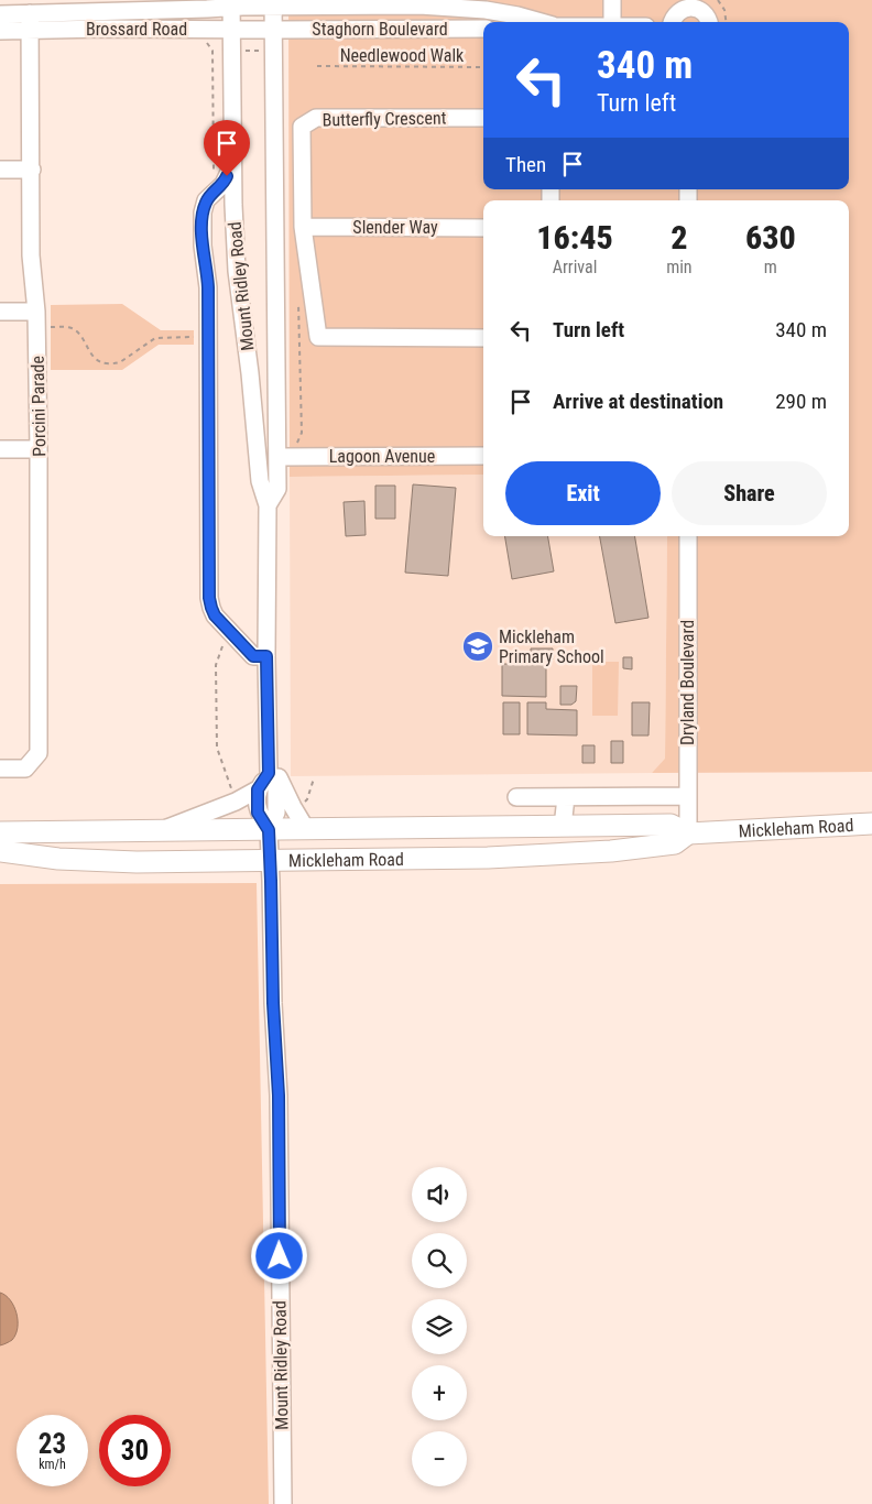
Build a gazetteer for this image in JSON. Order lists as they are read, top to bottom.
{
  "streets": {
    "main road": ["Mickleham Road"],
    "street": [
      "Brossard Road",
      "Staghorn Boulevard",
      "Butterfly Crescent",
      "Slender Way",
      "Mount Ridley Road",
      "Porcini Parade",
      "Lagoon Avenue",
      "Dryland Boulevard"
    ],
    "path": ["Needlewood Walk"]
  },
  "crossings": [
    ["Brossard Road", "Staghorn Boulevard"],
    ["Brossard Road", "Mount Ridley Road"],
    ["Brossard Road", "Porcini Parade"],
    ["Staghorn Boulevard", "Mount Ridley Road"],
    ["Butterfly Crescent", "Slender Way"],
    ["Mount Ridley Road", "Lagoon Avenue"],
    ["Mount Ridley Road", "Mickleham Road"],
    ["Dryland Boulevard", "Mickleham Road"]
  ],
  "places": {
    "school or university": ["Mickleham Primary School"]
  },
  "page": {
    "turn": ["340 m", "Turn left"],
    "then": "Then",
    "eta": [
      "16:45",
      "Arrival",
      "2",
      "min",
      "630",
      "m"
    ],
    "list": [
      {
        "name": "Turn left",
        "value": "340 m"
      },
      {
        "name": "Arrive at destination",
        "value": "290 m"
      }
    ],
    "buttons": ["Exit", "Share"],
    "map_buttons": ["+", "−"],
    "speed": "23 km/h",
    "limit": "30"
  }
}
